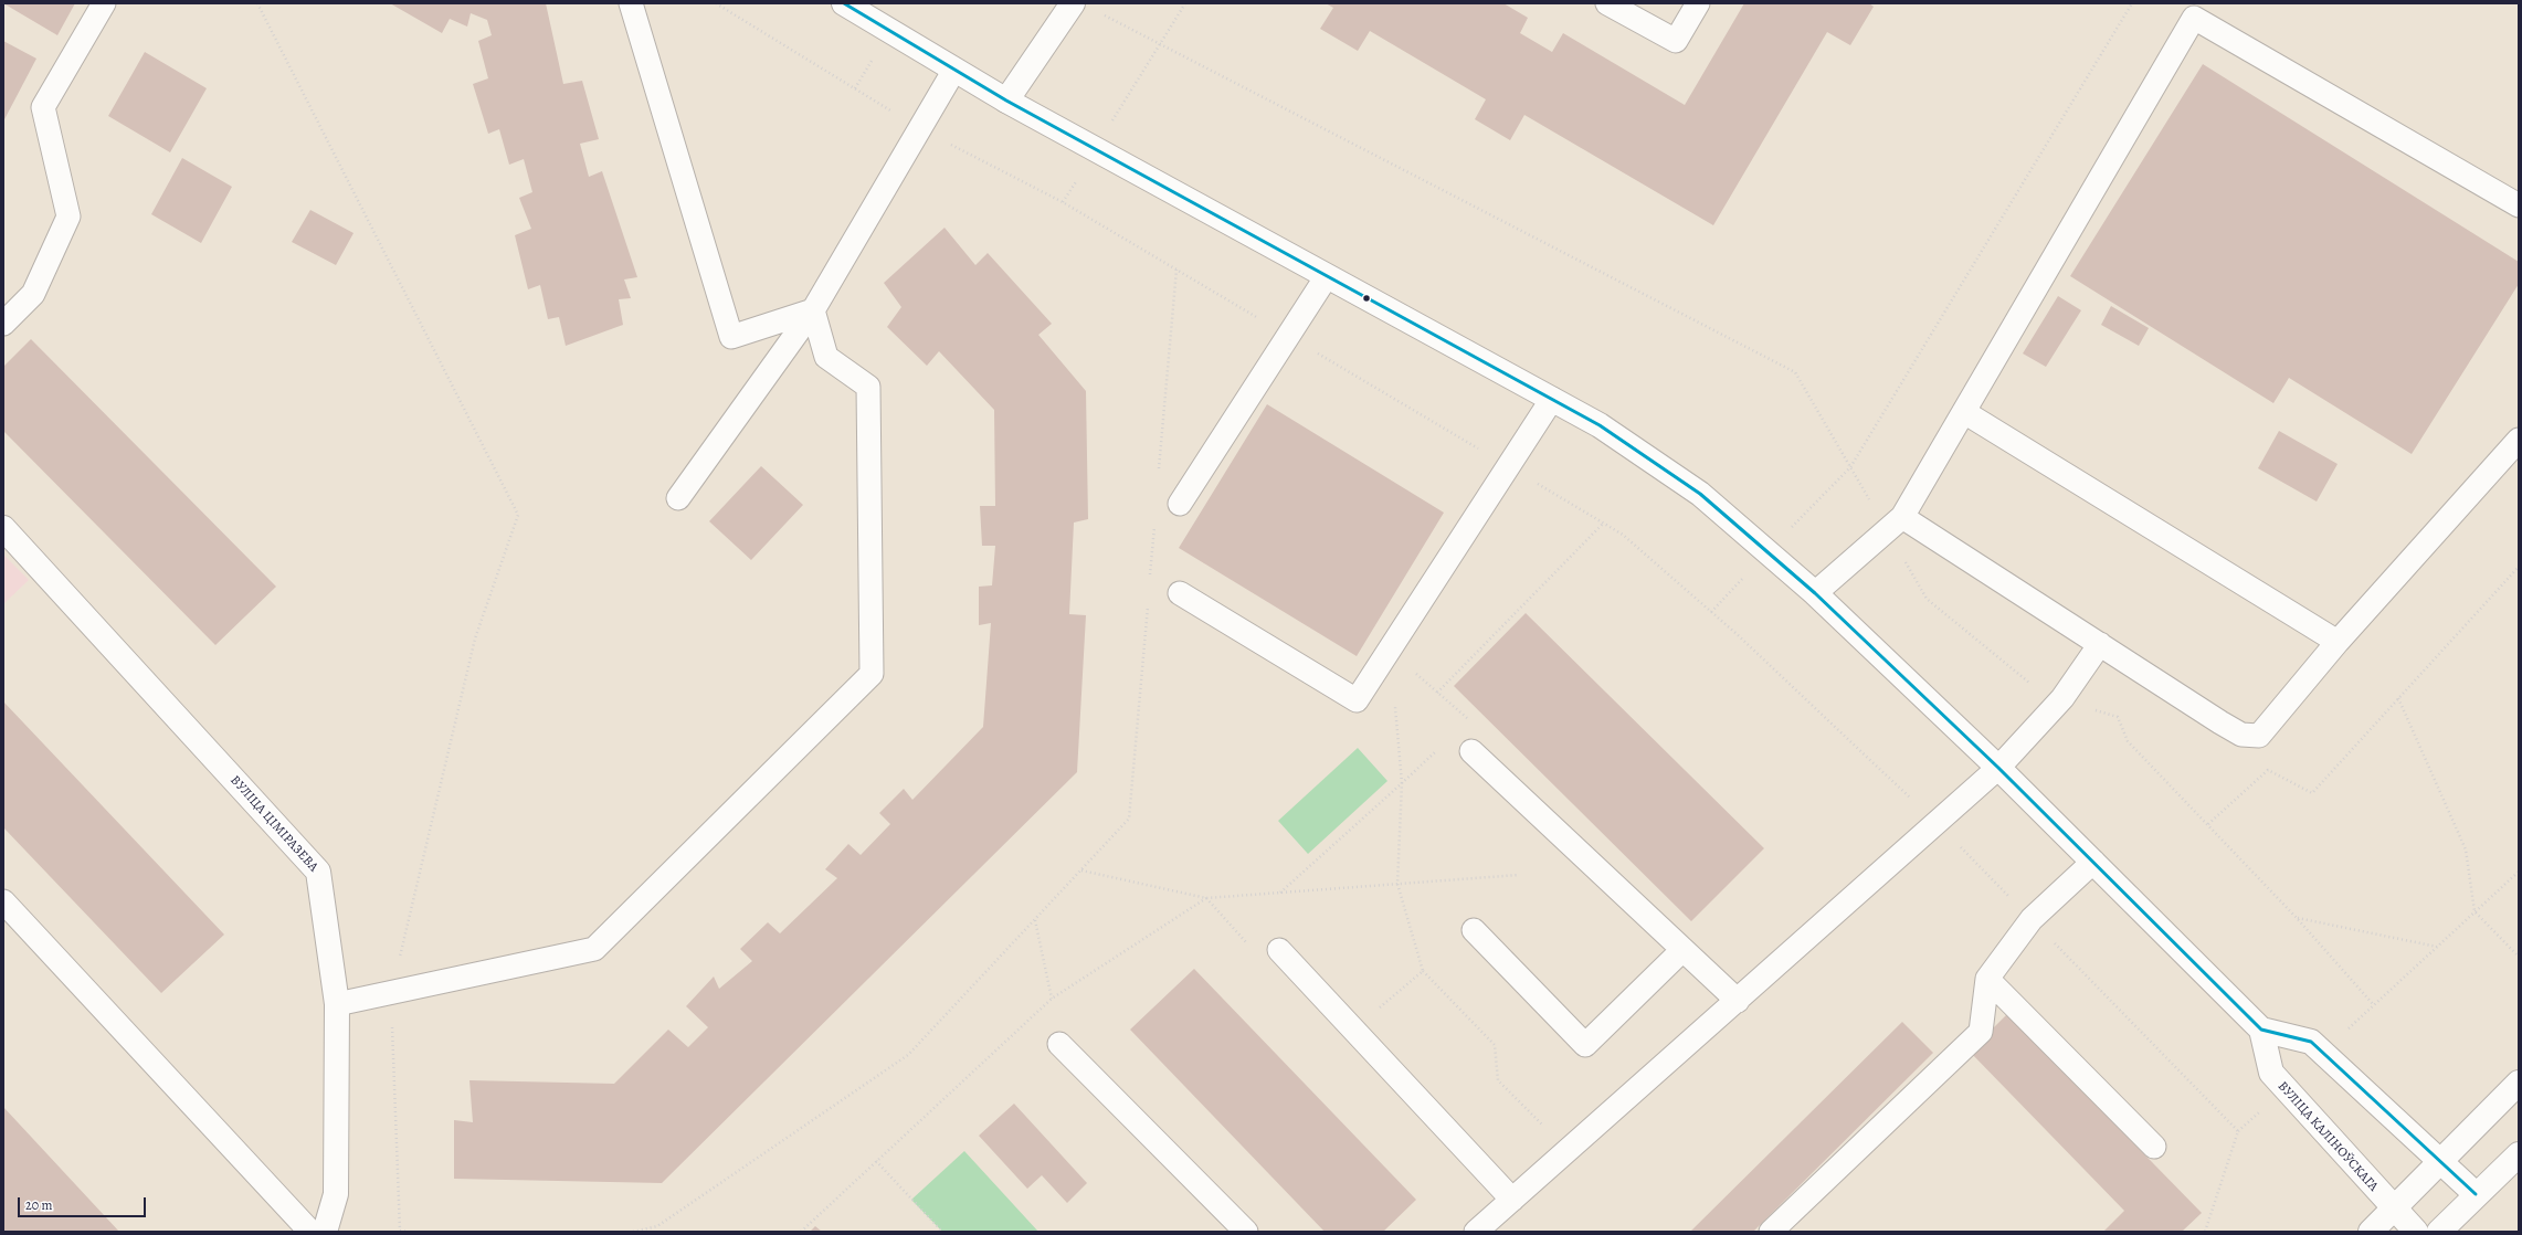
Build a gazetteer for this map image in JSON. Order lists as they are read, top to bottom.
{
  "streets": {
    "street": ["ВУЛІЦА ЦІМІРАЗЕВА", "ВУЛІЦА КАЛІНОЎСКАГА"]
  },
  "scale_bar": "20 m"
}
